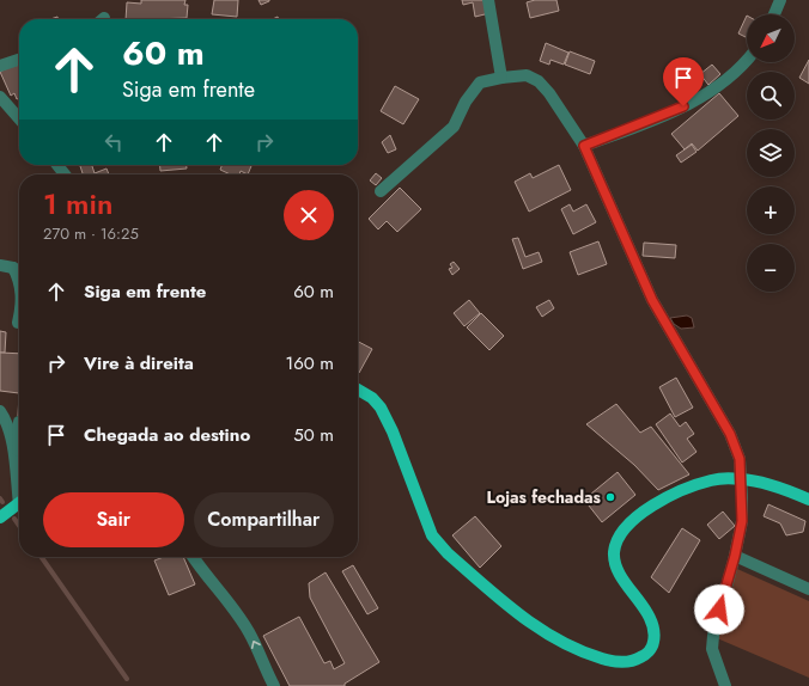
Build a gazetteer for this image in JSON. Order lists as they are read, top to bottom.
{
  "places": ["Lojas fechadas"],
  "north": "bottom left",
  "page": {
    "map_buttons": ["+", "−"],
    "turn": ["60 m", "Siga em frente"],
    "heading": ["1 min", "270 m · 16:25"],
    "list": [
      {
        "name": "Siga em frente",
        "value": "60 m"
      },
      {
        "name": "Vire à direita",
        "value": "160 m"
      },
      {
        "name": "Chegada ao destino",
        "value": "50 m"
      }
    ],
    "buttons": ["Sair", "Compartilhar"]
  }
}
